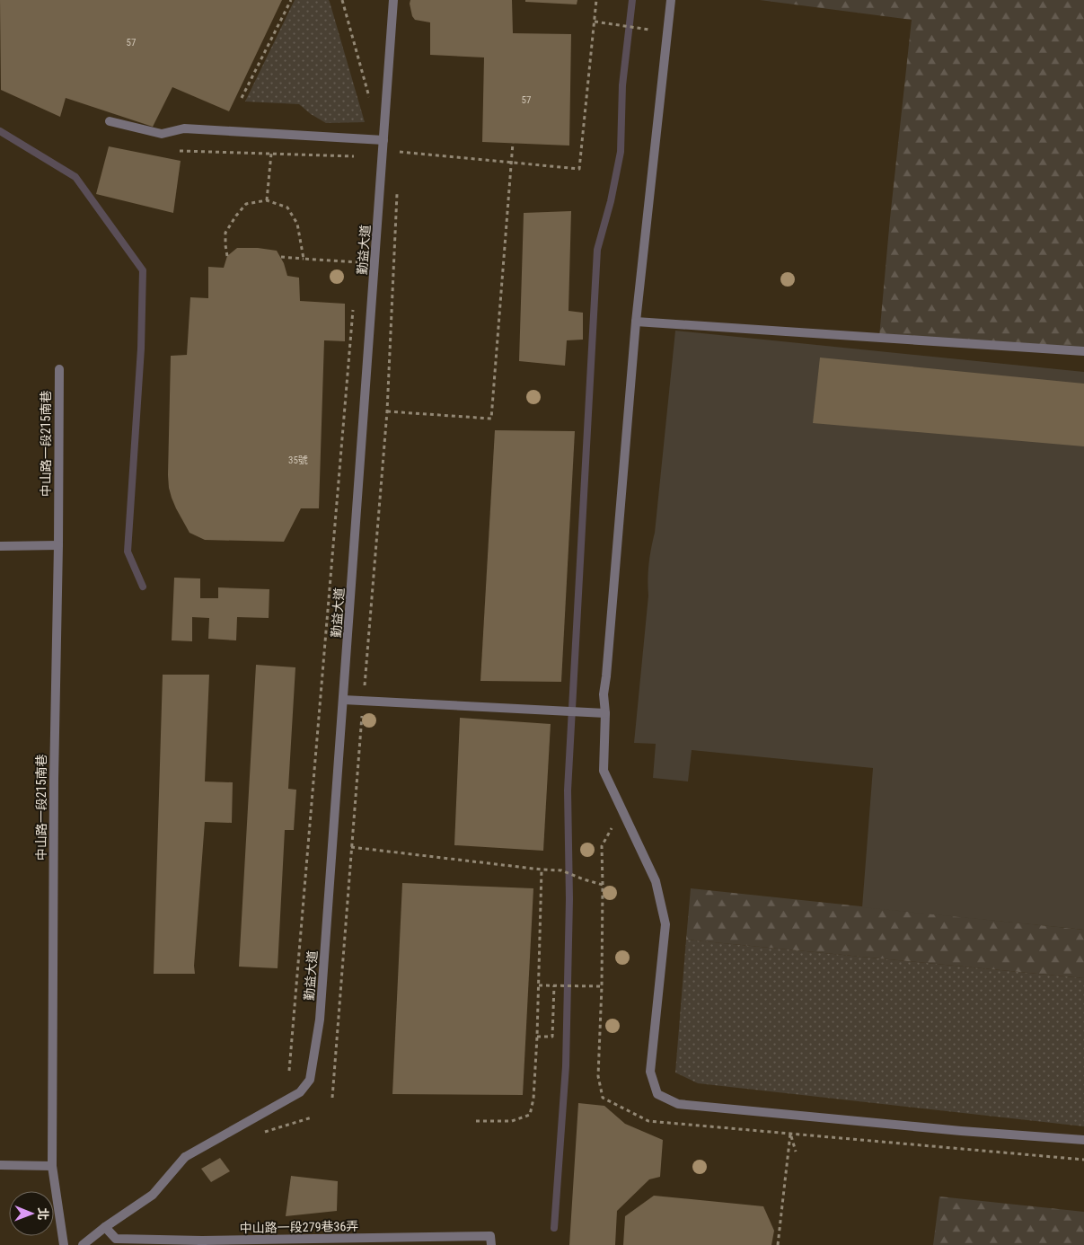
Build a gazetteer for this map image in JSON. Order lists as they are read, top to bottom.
{
  "streets": {
    "street": ["勤益大道", "中山路一段215南巷", "中山路一段279巷36弄"]
  },
  "crossings": [
    ["勤益大道", "中山路一段279巷36弄"]
  ],
  "house_numbers": ["57", "57", "35號"],
  "north": "right"
}
